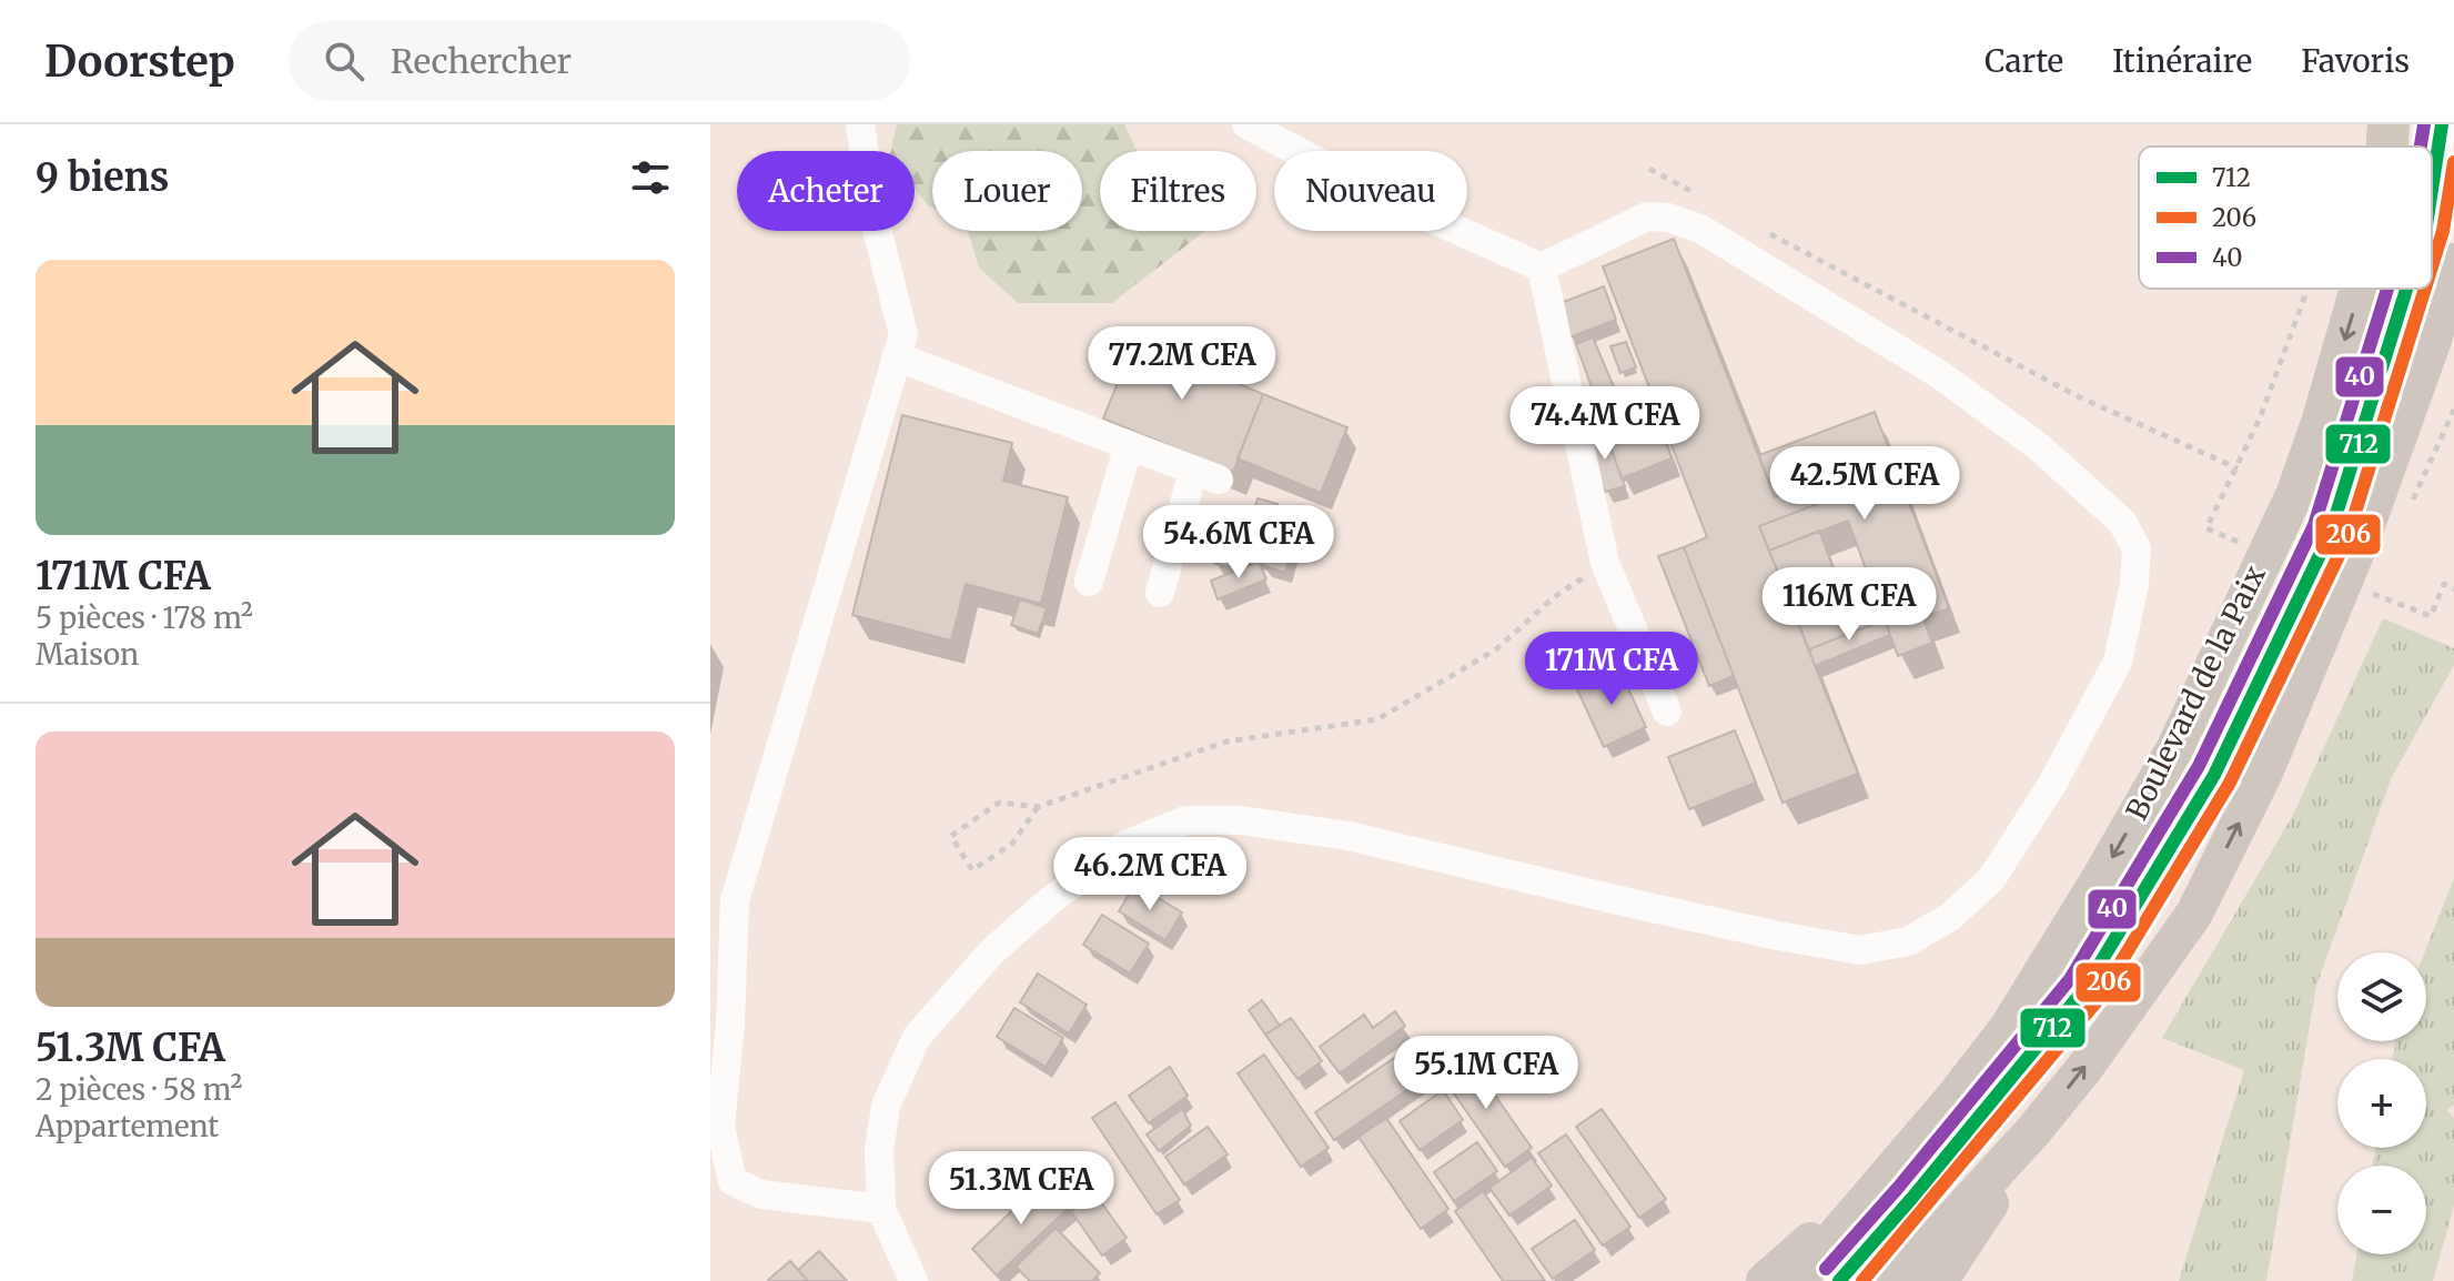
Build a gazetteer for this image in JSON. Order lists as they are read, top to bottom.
{
  "streets": {
    "main road": ["Boulevard de la Paix"]
  },
  "lines": ["transit line 712", "transit line 40", "transit line 206"],
  "legend": ["712", "206", "40"],
  "page": {
    "header": "Doorstep",
    "search": "Rechercher",
    "nav": ["Carte", "Itinéraire", "Favoris"],
    "heading": "9 biens",
    "chip": [
      "Acheter",
      "Louer",
      "Filtres",
      "Nouveau"
    ],
    "list": [
      {
        "name": "171M CFA",
        "note": "5 pièces · 178 m² · Maison"
      },
      {
        "name": "51.3M CFA",
        "note": "2 pièces · 58 m² · Appartement"
      }
    ],
    "price": [
      "77.2M CFA",
      "74.4M CFA",
      "42.5M CFA",
      "54.6M CFA",
      "116M CFA",
      "171M CFA",
      "46.2M CFA",
      "55.1M CFA",
      "51.3M CFA"
    ],
    "map_buttons": ["+", "−"]
  }
}
